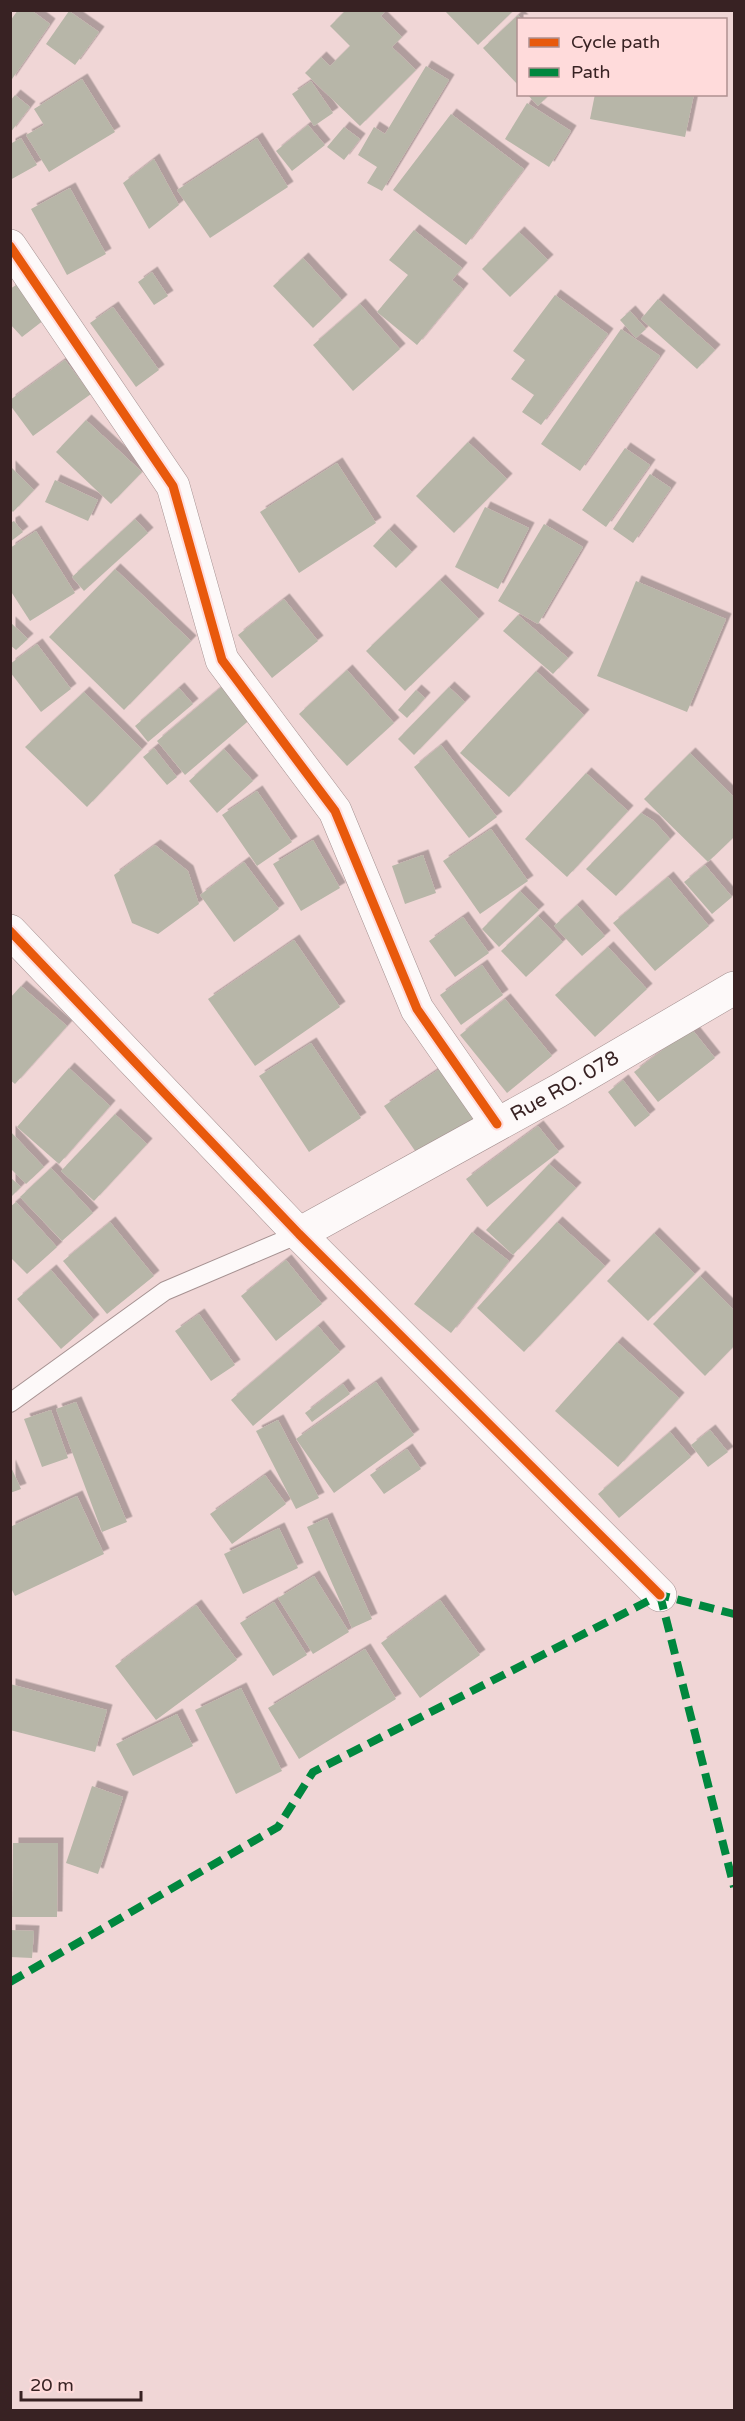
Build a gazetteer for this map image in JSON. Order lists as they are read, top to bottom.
{
  "streets": {
    "street": ["Rue RO. 078"]
  },
  "legend": ["Cycle path", "Path"],
  "scale_bar": "20 m"
}
